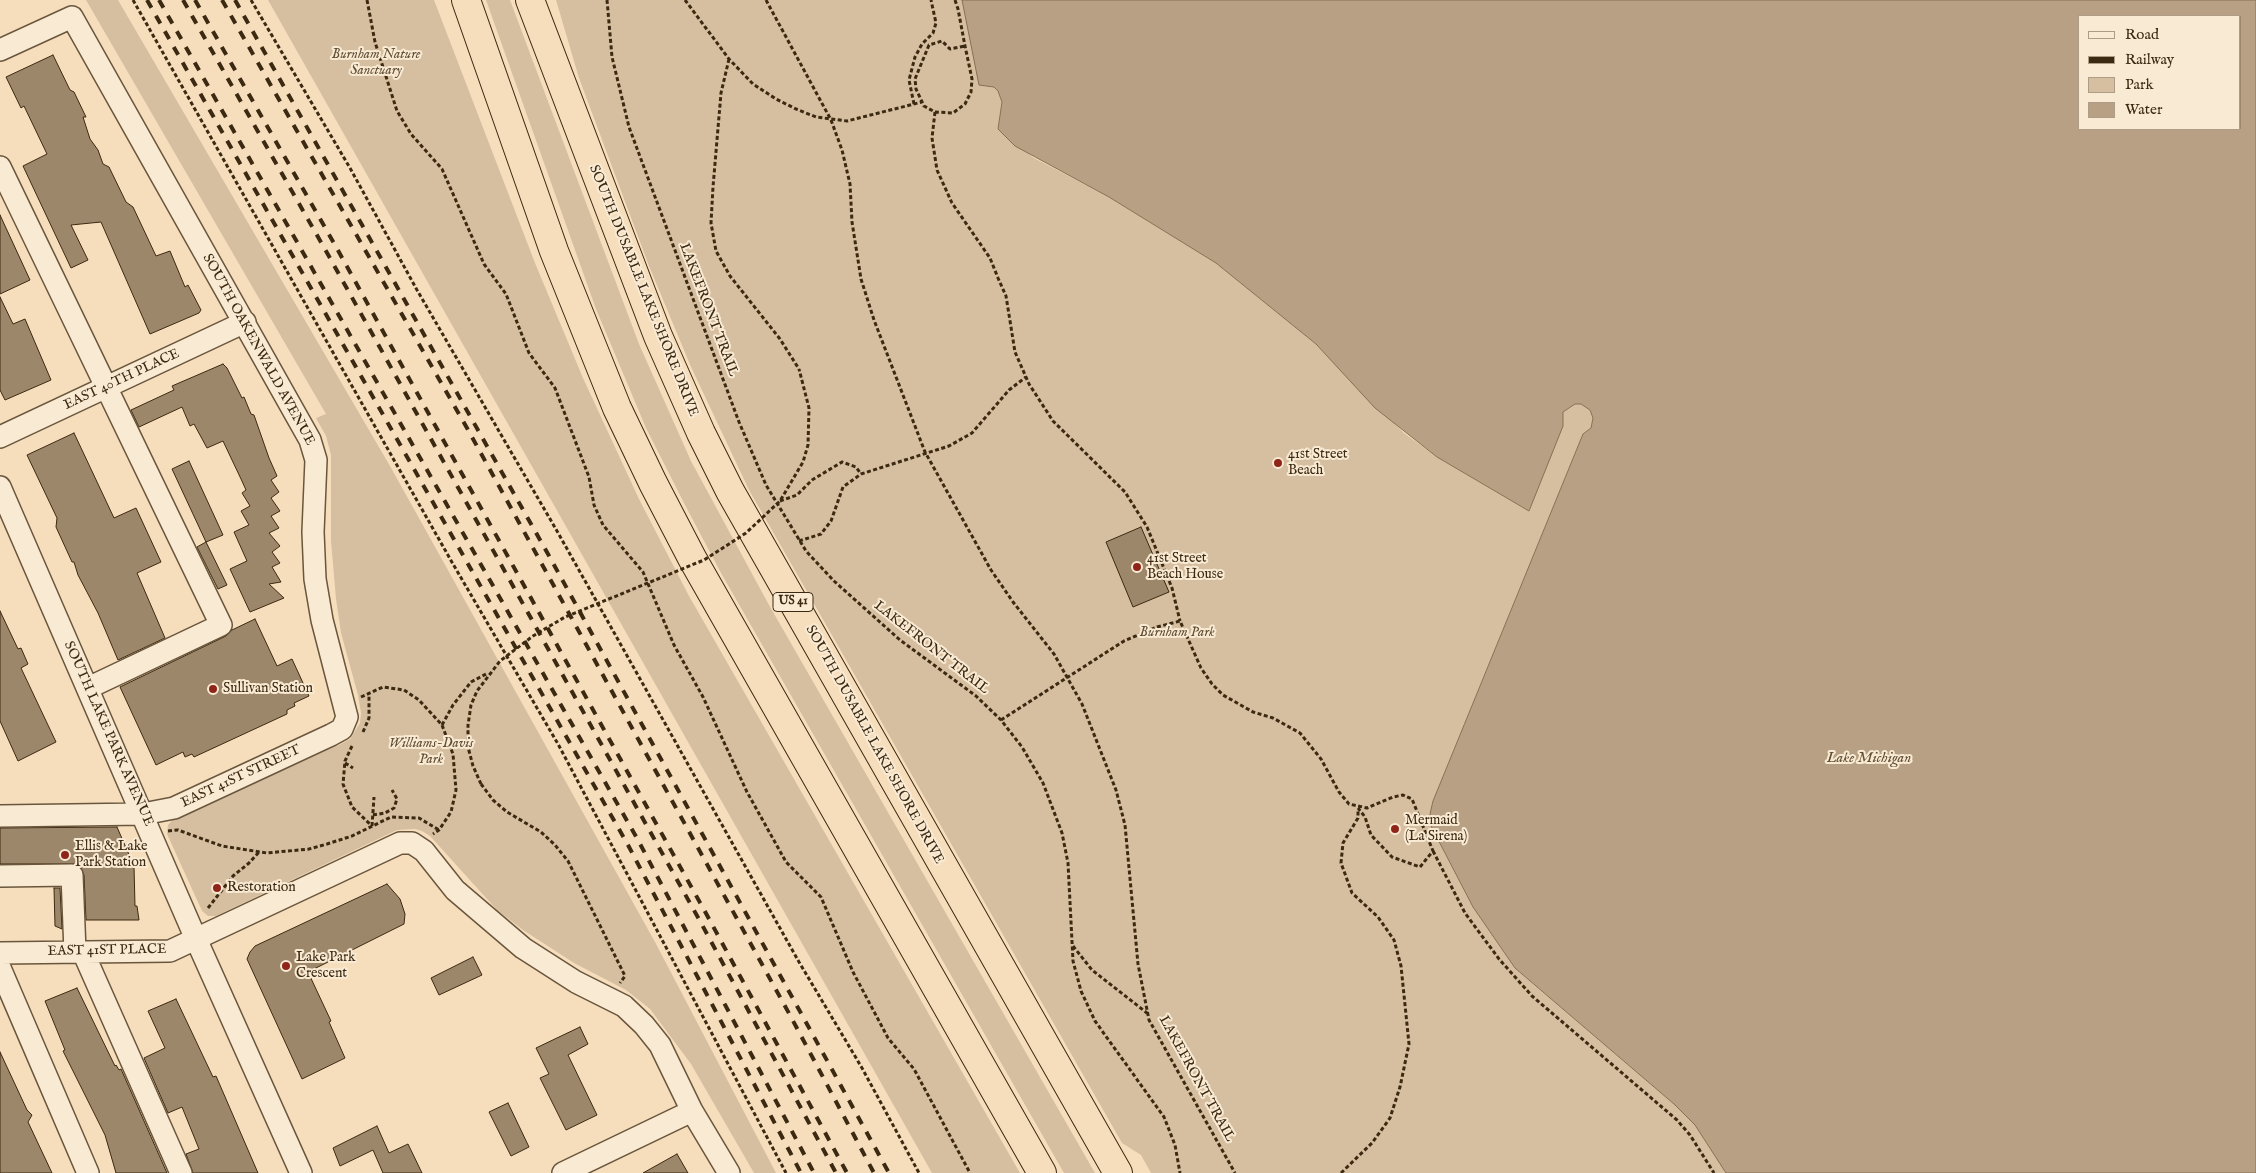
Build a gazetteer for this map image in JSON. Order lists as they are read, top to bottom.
{
  "streets": {
    "highway": ["SOUTH DUSABLE LAKE SHORE DRIVE", "US 41"],
    "street": [
      "SOUTH OAKENWALD AVENUE",
      "EAST 40TH PLACE",
      "SOUTH LAKE PARK AVENUE",
      "EAST 41ST STREET",
      "EAST 41ST PLACE"
    ],
    "path": ["LAKEFRONT TRAIL"]
  },
  "crossings": [
    ["SOUTH OAKENWALD AVENUE", "EAST 40TH PLACE"],
    ["SOUTH OAKENWALD AVENUE", "EAST 41ST STREET"],
    ["SOUTH LAKE PARK AVENUE", "EAST 41ST STREET"],
    ["SOUTH LAKE PARK AVENUE", "EAST 41ST PLACE"]
  ],
  "water": ["Lake Michigan"],
  "parks": ["Burnham Nature Sanctuary", "Burnham Park", "Williams-Davis Park"],
  "places": [
    "41st Street Beach",
    "41st Street Beach House",
    "Sullivan Station",
    "Mermaid (La Sirena)",
    "Ellis & Lake Park Station",
    "Restoration",
    "Lake Park Crescent"
  ],
  "legend": [
    "Road",
    "Railway",
    "Park",
    "Water"
  ]
}
